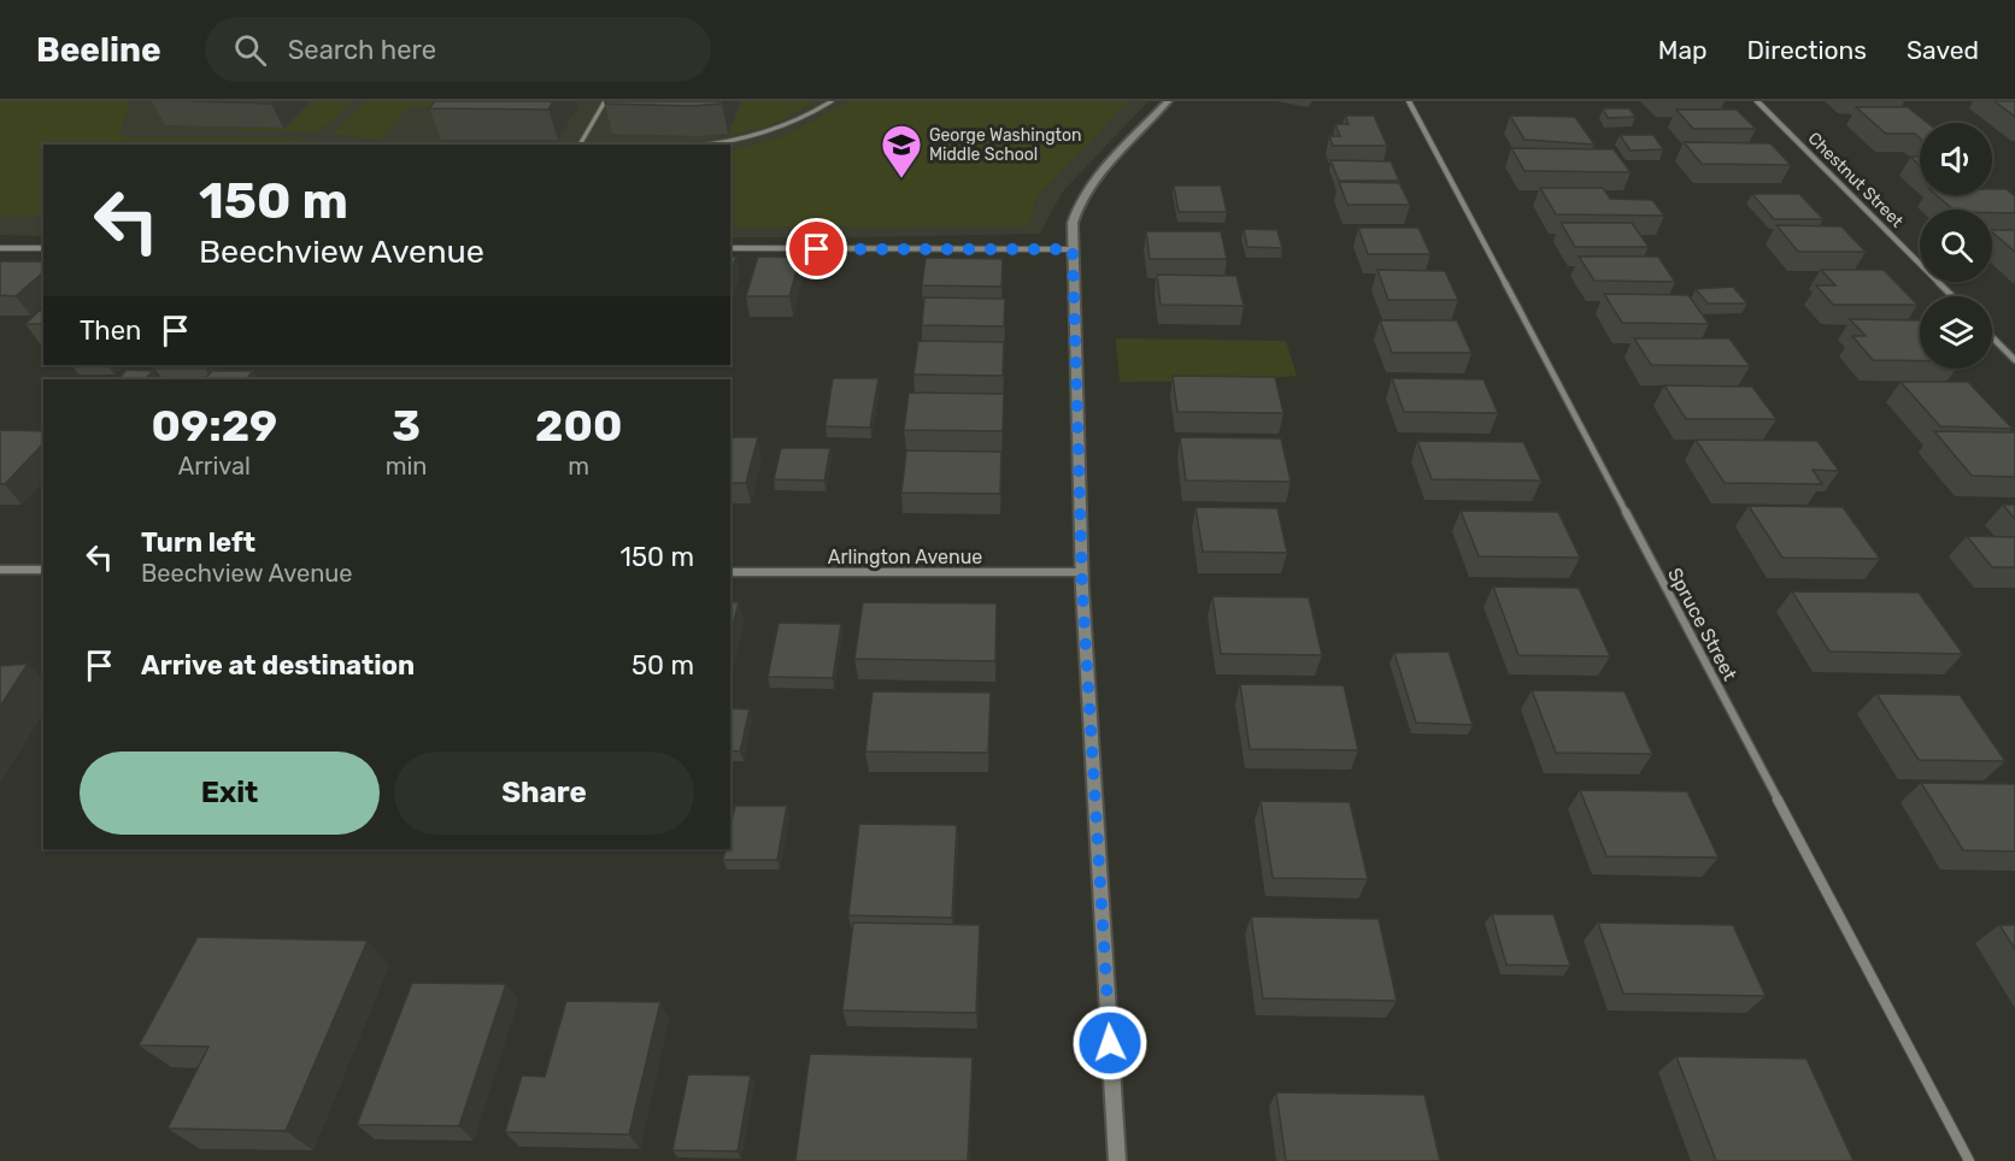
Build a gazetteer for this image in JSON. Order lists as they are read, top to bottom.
{
  "streets": {
    "street": ["Chestnut Street", "Arlington Avenue", "Spruce Street"]
  },
  "places": {
    "school or university": ["George Washington Middle School"]
  },
  "page": {
    "header": "Beeline",
    "search": "Search here",
    "nav": ["Map", "Directions", "Saved"],
    "turn": ["150 m", "Beechview Avenue"],
    "then": "Then",
    "eta": [
      "09:29",
      "Arrival",
      "3",
      "min",
      "200",
      "m"
    ],
    "list": [
      {
        "name": "Turn left",
        "note": "Beechview Avenue",
        "value": "150 m"
      },
      {
        "name": "Arrive at destination",
        "value": "50 m"
      }
    ],
    "buttons": ["Exit", "Share"]
  }
}
